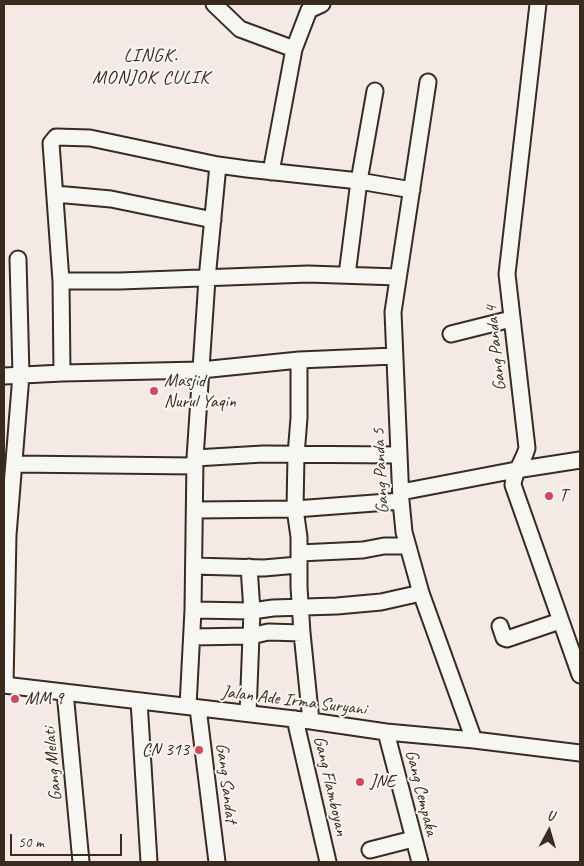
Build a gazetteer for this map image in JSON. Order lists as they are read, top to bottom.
{
  "streets": {
    "street": [
      "Gang Panda 4",
      "Gang Panda 5",
      "Jalan Ade Irma Suryani",
      "Gang Melati",
      "Gang Sandat",
      "Gang Flamboyan",
      "Gang Cempaka"
    ]
  },
  "crossings": [
    ["Gang Panda 5", "Jalan Ade Irma Suryani"],
    ["Jalan Ade Irma Suryani", "Gang Melati"],
    ["Jalan Ade Irma Suryani", "Gang Sandat"],
    ["Jalan Ade Irma Suryani", "Gang Flamboyan"],
    ["Jalan Ade Irma Suryani", "Gang Cempaka"]
  ],
  "districts": ["LINGK. MONJOK CULIK"],
  "places": [
    "Masjid Nurul Yaqin",
    "T",
    "MM 9",
    "CN 313",
    "JNE"
  ],
  "scale_bar": "50 m",
  "north": "top"
}
